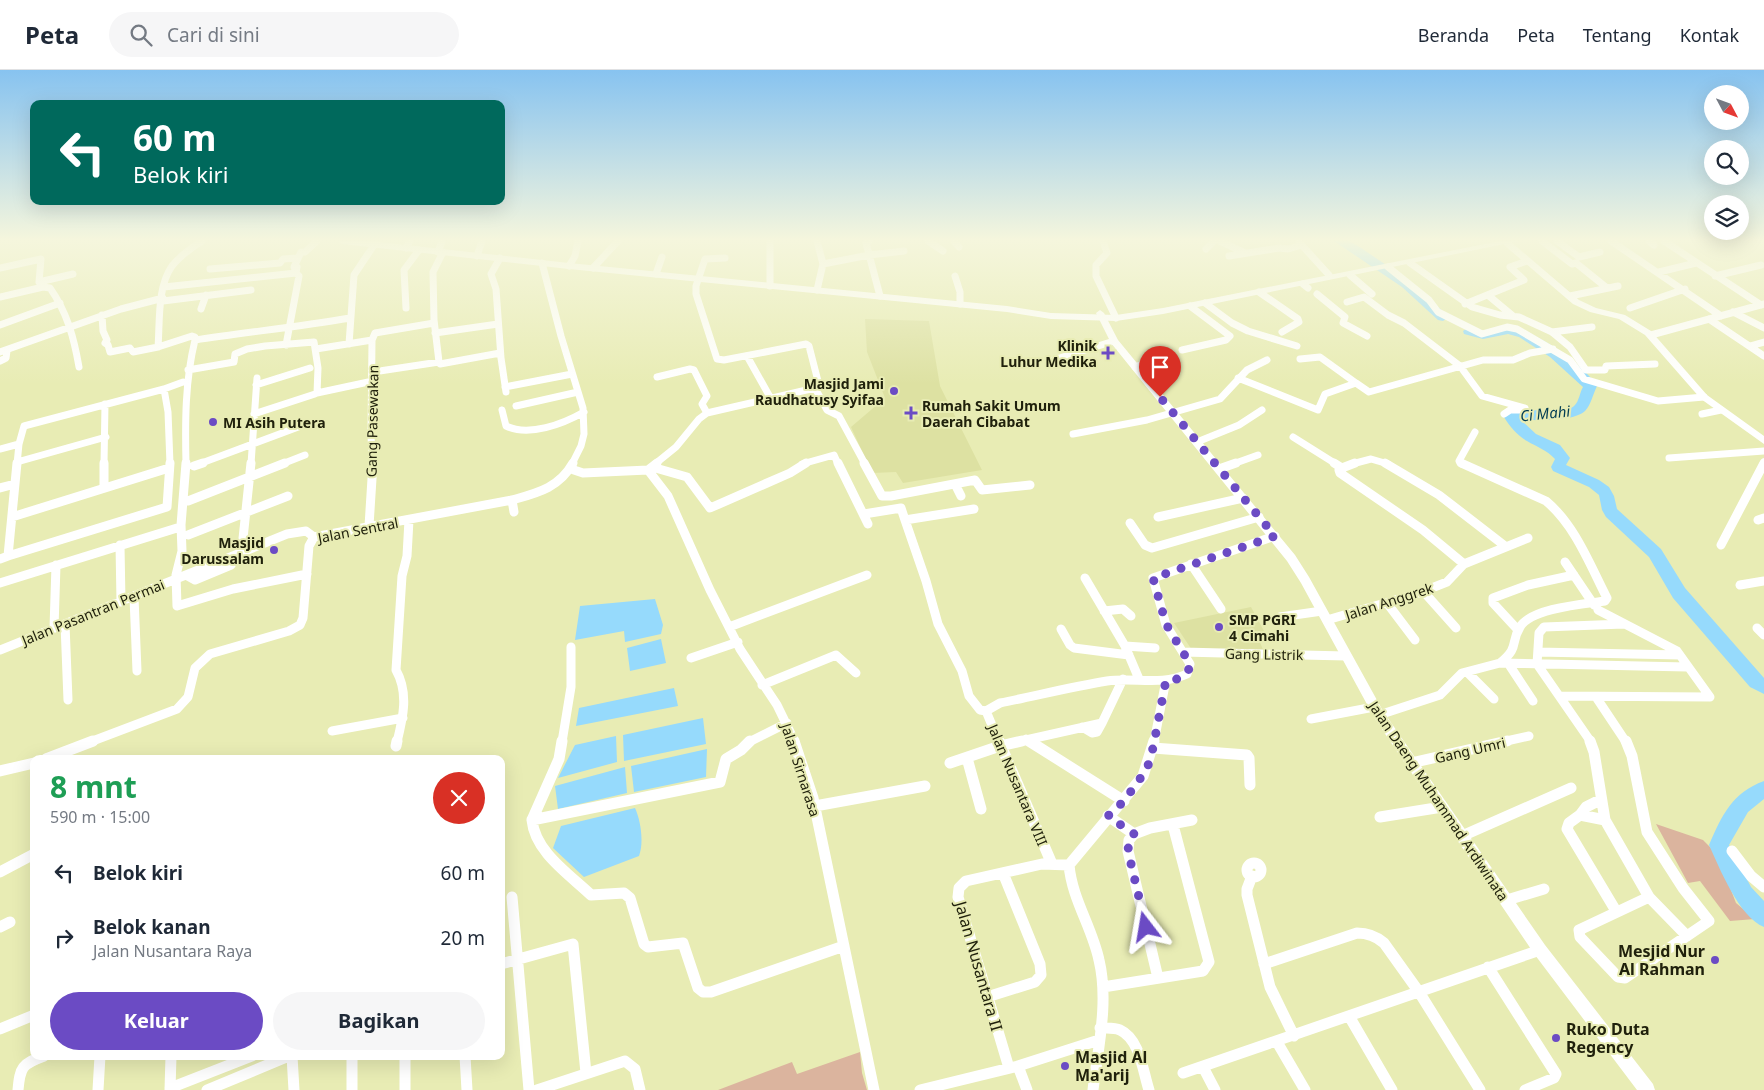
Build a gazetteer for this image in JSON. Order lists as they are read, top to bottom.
{
  "streets": {
    "main road": ["Jalan Daeng Muhammad Ardiwinata"],
    "street": [
      "Gang Pasewakan",
      "Jalan Sentral",
      "Jalan Anggrek",
      "Jalan Pasantran Permai",
      "Gang Listrik",
      "Gang Umri",
      "Jalan Sirnarasa",
      "Jalan Nusantara VIII",
      "Jalan Nusantara II"
    ]
  },
  "crossings": [
    ["Gang Pasewakan", "Jalan Sentral"],
    ["Jalan Sentral", "Jalan Pasantran Permai"],
    ["Jalan Anggrek", "Jalan Daeng Muhammad Ardiwinata"],
    ["Gang Listrik", "Jalan Daeng Muhammad Ardiwinata"],
    ["Gang Umri", "Jalan Daeng Muhammad Ardiwinata"],
    ["Jalan Nusantara VIII", "Jalan Nusantara II"]
  ],
  "water": ["Ci Mahi"],
  "places": {
    "health": ["Klinik Luhur Medika", "Rumah Sakit Umum Daerah Cibabat"],
    "other": [
      "Masjid Jami Raudhatusy Syifaa",
      "MI Asih Putera",
      "Masjid Darussalam",
      "SMP PGRI 4 Cimahi",
      "Mesjid Nur Al Rahman",
      "Ruko Duta Regency",
      "Masjid Al Ma'arij"
    ]
  },
  "north": "bottom right",
  "page": {
    "header": "Peta",
    "search": "Cari di sini",
    "nav": [
      "Beranda",
      "Peta",
      "Tentang",
      "Kontak"
    ],
    "turn": ["60 m", "Belok kiri"],
    "heading": ["8 mnt", "590 m · 15:00"],
    "list": [
      {
        "name": "Belok kiri",
        "value": "60 m"
      },
      {
        "name": "Belok kanan",
        "note": "Jalan Nusantara Raya",
        "value": "20 m"
      }
    ],
    "buttons": ["Keluar", "Bagikan"]
  }
}
